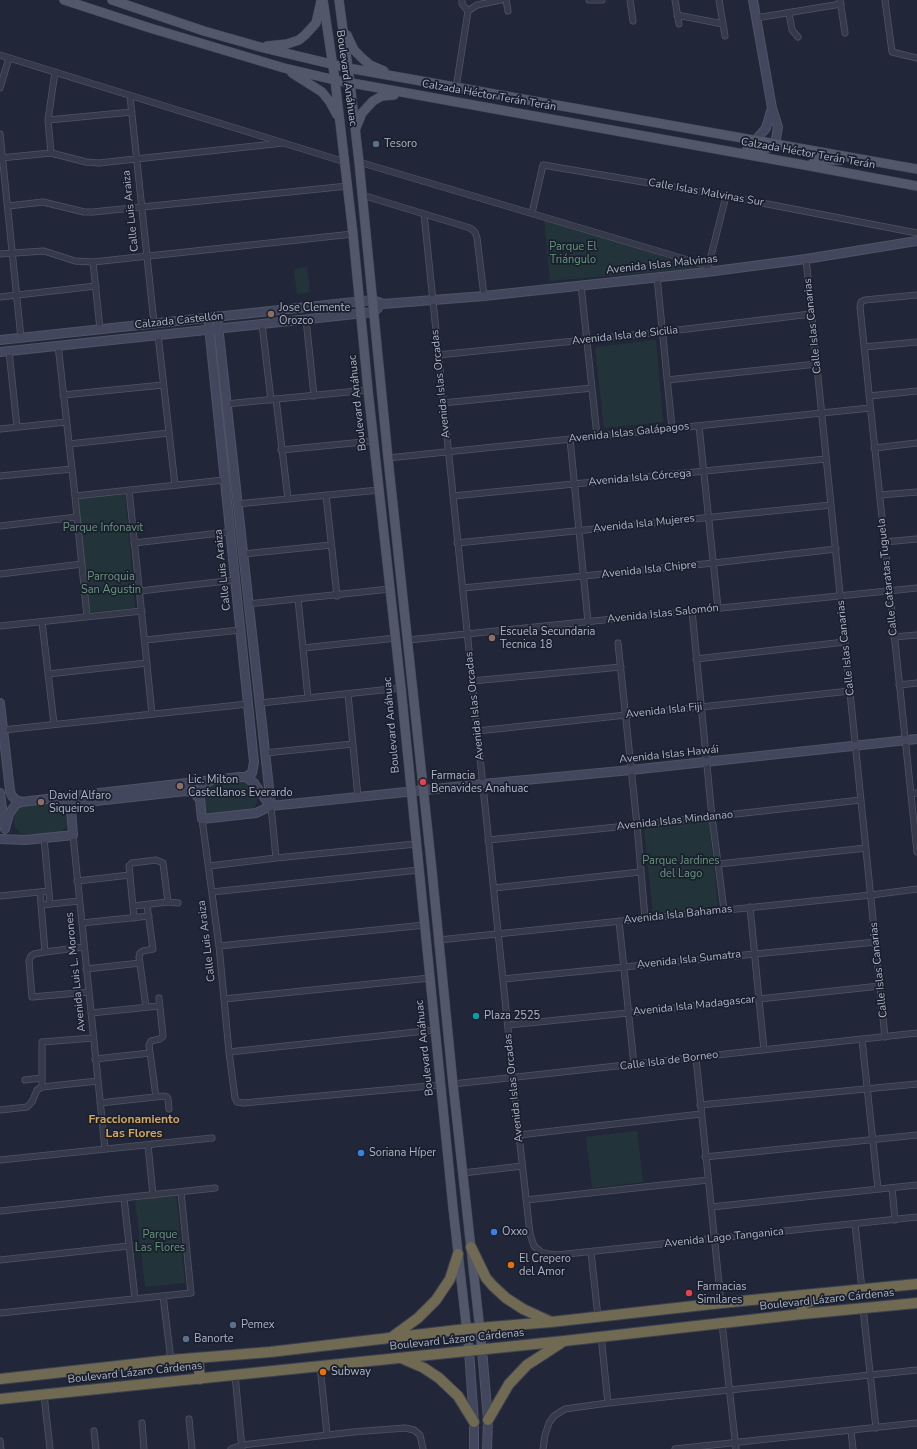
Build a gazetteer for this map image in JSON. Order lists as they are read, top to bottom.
{
  "streets": {
    "highway": ["Boulevard Lázaro Cárdenas"],
    "main road": ["Boulevard Anáhuac", "Calzada Héctor Terán Terán"],
    "street": [
      "Calle Islas Malvinas Sur",
      "Calle Luis Araiza",
      "Avenida Islas Malvinas",
      "Calzada Castellón",
      "Calle Islas Canarias",
      "Avenida Isla de Sicilia",
      "Avenida Islas Orcadas",
      "Avenida Islas Galápagos",
      "Avenida Isla Córcega",
      "Avenida Isla Mujeres",
      "Avenida Isla Chipre",
      "Calle Cataratas Tuguela",
      "Avenida Islas Salomón",
      "Avenida Isla Fiji",
      "Avenida Islas Hawái",
      "Avenida Islas Mindanao",
      "Avenida Isla Bahamas",
      "Avenida Isla Sumatra",
      "Avenida Luis L. Morones",
      "Avenida Isla Madagascar",
      "Calle Isla de Borneo",
      "Avenida Lago Tanganica"
    ]
  },
  "crossings": [
    ["Boulevard Anáhuac", "Calzada Héctor Terán Terán"],
    ["Boulevard Anáhuac", "Calle Luis Araiza"],
    ["Boulevard Anáhuac", "Avenida Islas Malvinas"],
    ["Boulevard Anáhuac", "Calzada Castellón"],
    ["Boulevard Anáhuac", "Avenida Islas Galápagos"],
    ["Boulevard Anáhuac", "Avenida Islas Salomón"],
    ["Boulevard Anáhuac", "Avenida Islas Hawái"],
    ["Boulevard Anáhuac", "Avenida Isla Bahamas"],
    ["Boulevard Anáhuac", "Calle Isla de Borneo"],
    ["Boulevard Anáhuac", "Boulevard Lázaro Cárdenas"],
    ["Calle Luis Araiza", "Calzada Castellón"],
    ["Calle Luis Araiza", "Avenida Islas Hawái"],
    ["Avenida Islas Malvinas", "Calzada Castellón"],
    ["Avenida Islas Malvinas", "Calle Islas Canarias"],
    ["Avenida Islas Malvinas", "Avenida Islas Orcadas"],
    ["Calle Islas Canarias", "Avenida Isla de Sicilia"],
    ["Calle Islas Canarias", "Avenida Islas Galápagos"],
    ["Calle Islas Canarias", "Avenida Isla Córcega"],
    ["Calle Islas Canarias", "Avenida Isla Mujeres"],
    ["Calle Islas Canarias", "Avenida Isla Chipre"],
    ["Calle Islas Canarias", "Avenida Islas Salomón"],
    ["Calle Islas Canarias", "Avenida Isla Fiji"],
    ["Calle Islas Canarias", "Avenida Islas Hawái"],
    ["Calle Islas Canarias", "Avenida Islas Mindanao"],
    ["Calle Islas Canarias", "Avenida Isla Bahamas"],
    ["Calle Islas Canarias", "Avenida Isla Sumatra"],
    ["Calle Islas Canarias", "Avenida Isla Madagascar"],
    ["Calle Islas Canarias", "Calle Isla de Borneo"],
    ["Avenida Isla de Sicilia", "Avenida Islas Orcadas"],
    ["Avenida Islas Orcadas", "Avenida Islas Galápagos"],
    ["Avenida Islas Orcadas", "Avenida Isla Córcega"],
    ["Avenida Islas Orcadas", "Avenida Isla Mujeres"],
    ["Avenida Islas Orcadas", "Avenida Isla Chipre"],
    ["Avenida Islas Orcadas", "Avenida Islas Salomón"],
    ["Avenida Islas Orcadas", "Avenida Isla Fiji"],
    ["Avenida Islas Orcadas", "Avenida Islas Hawái"],
    ["Avenida Islas Orcadas", "Avenida Islas Mindanao"],
    ["Avenida Islas Orcadas", "Avenida Isla Bahamas"],
    ["Avenida Islas Orcadas", "Avenida Isla Sumatra"],
    ["Avenida Islas Orcadas", "Avenida Isla Madagascar"],
    ["Avenida Islas Orcadas", "Calle Isla de Borneo"],
    ["Avenida Islas Orcadas", "Avenida Lago Tanganica"],
    ["Avenida Islas Galápagos", "Calle Cataratas Tuguela"],
    ["Calle Cataratas Tuguela", "Avenida Islas Salomón"],
    ["Calle Cataratas Tuguela", "Avenida Islas Hawái"]
  ],
  "districts": ["Fraccionamiento Las Flores"],
  "parks": [
    "Parque El Triángulo",
    "Parque Infonavit",
    "Parroquia San Agustin",
    "Parque Jardines del Lago",
    "Parque Las Flores"
  ],
  "places": [
    "Tesoro",
    "Jose Clemente Orozco",
    "Escuela Secundaria Tecnica 18",
    "Farmacia Benavides Anahuac",
    "Lic. Milton Castellanos Everardo",
    "David Alfaro Siqueiros",
    "Plaza 2525",
    "Soriana Híper",
    "Oxxo",
    "El Crepero del Amor",
    "Farmacias Similares",
    "Pemex",
    "Banorte",
    "Subway"
  ]
}
